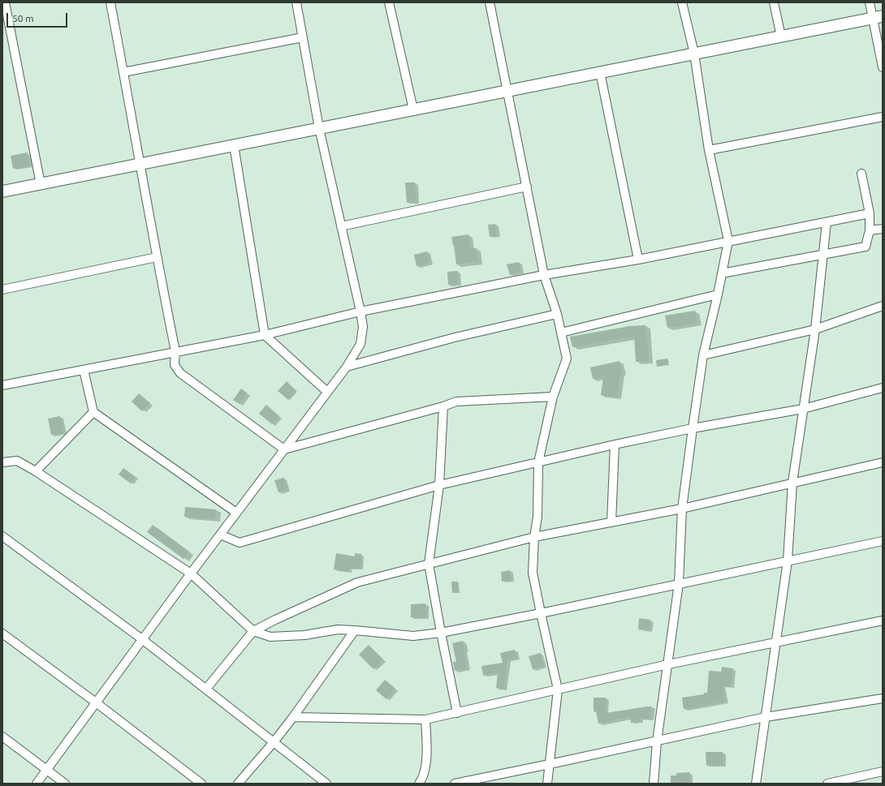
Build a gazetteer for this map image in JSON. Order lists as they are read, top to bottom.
{
  "scale_bar": "50 m"
}
